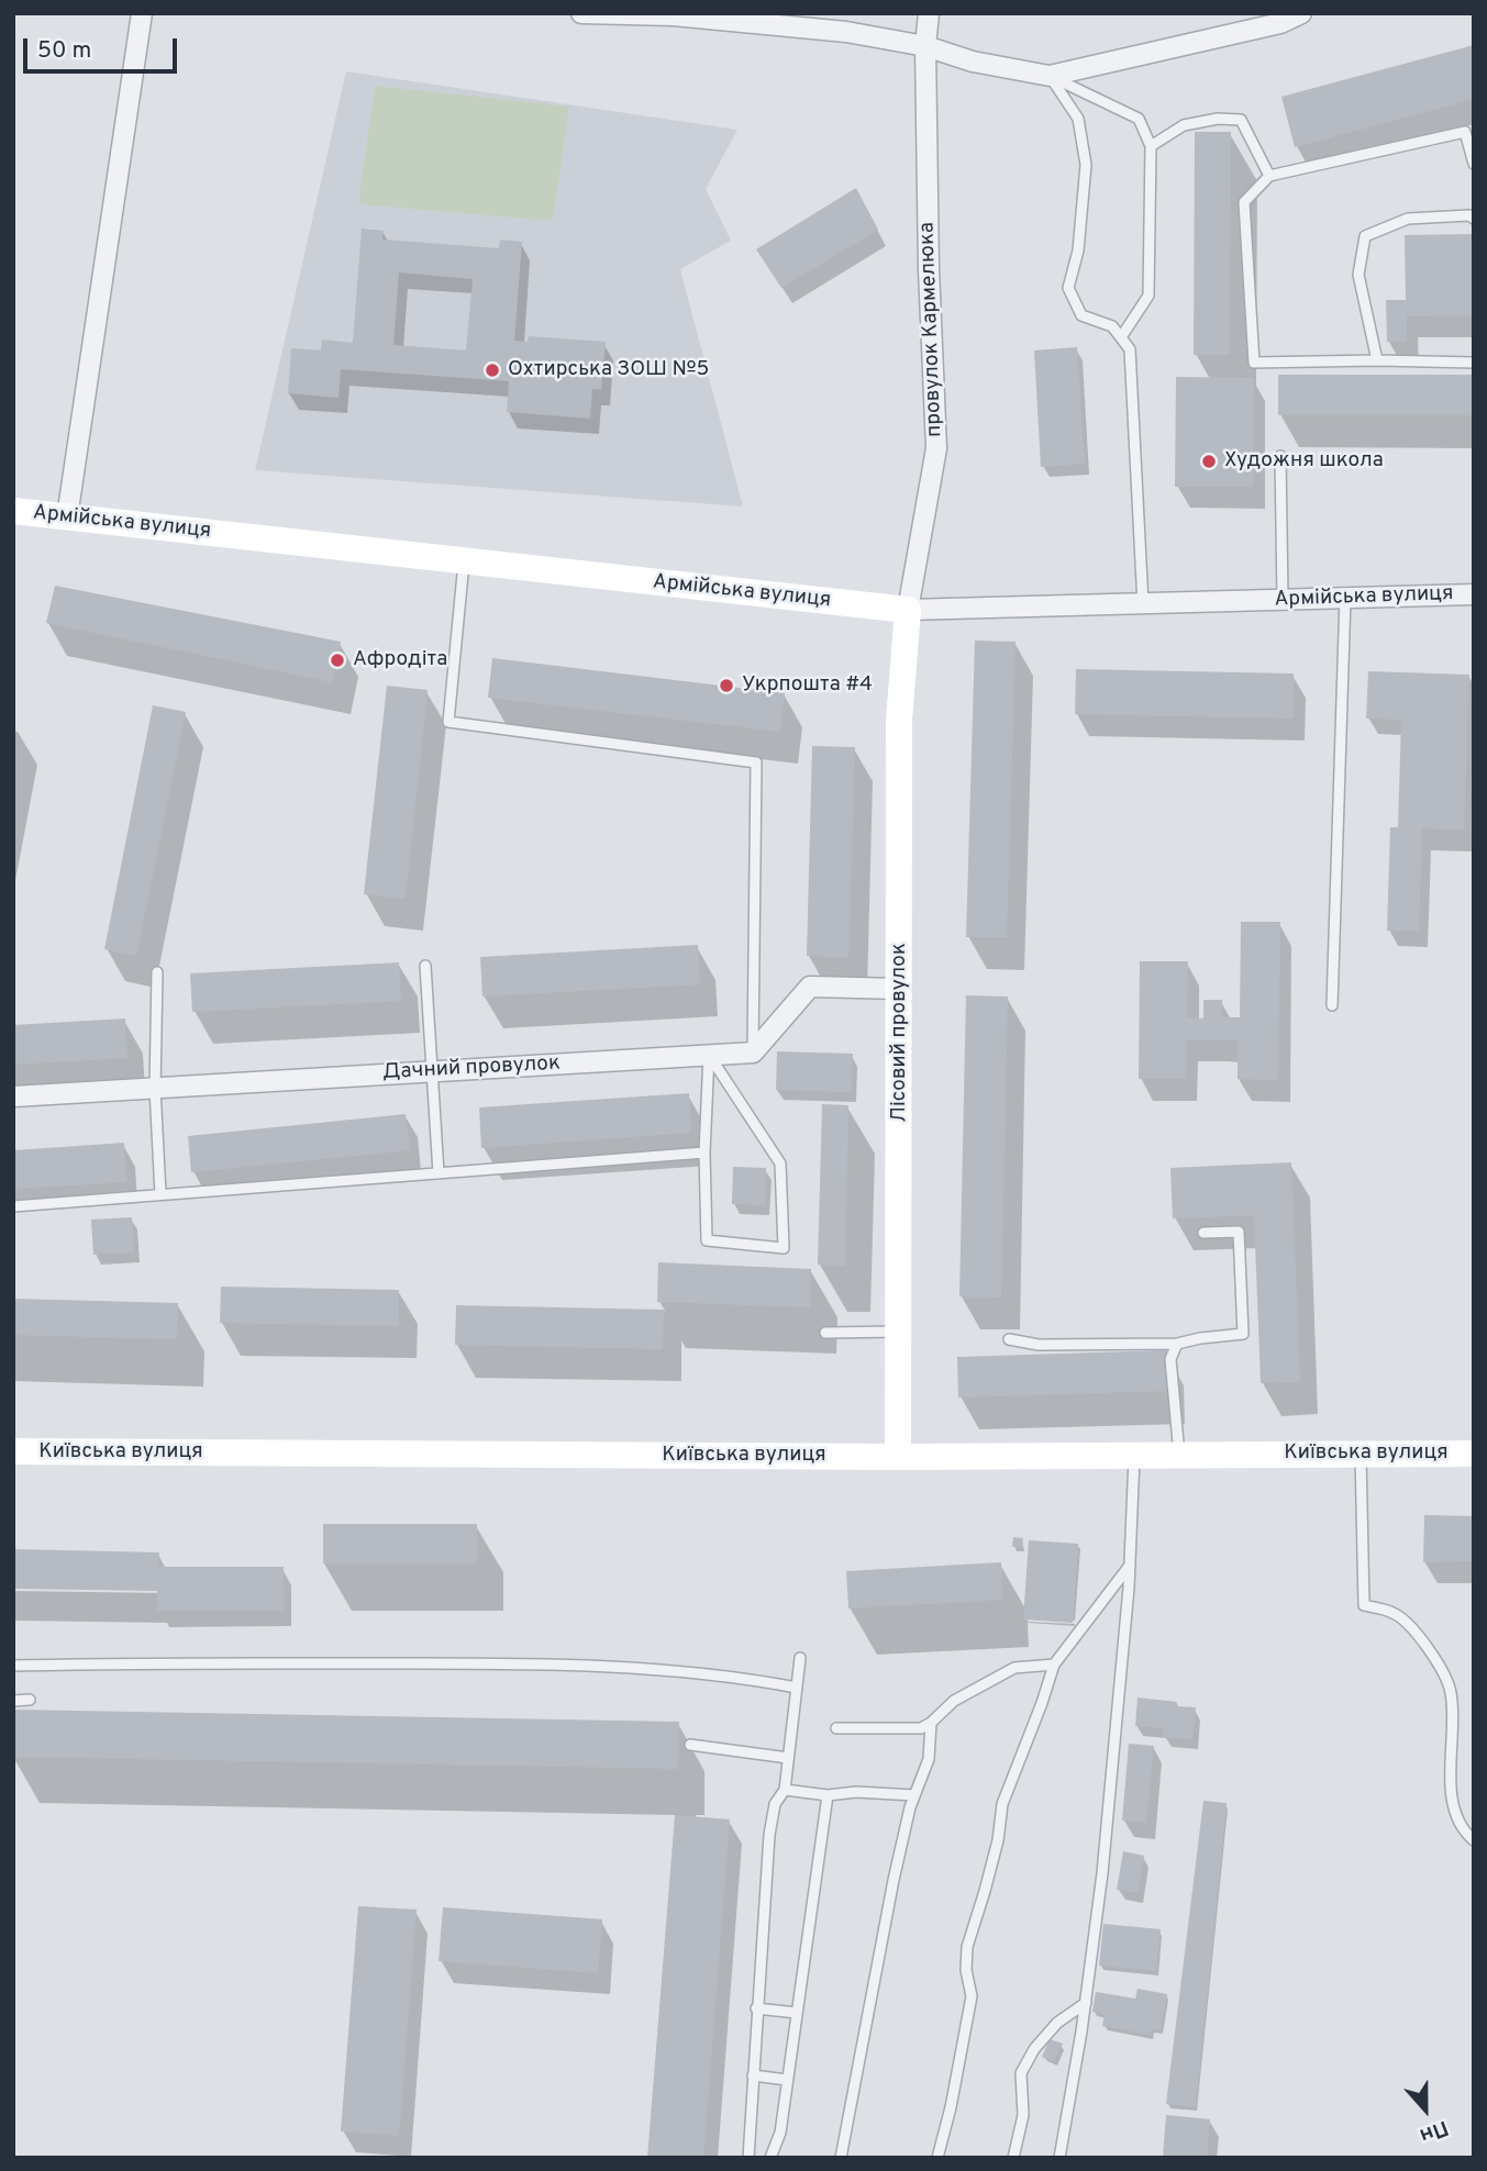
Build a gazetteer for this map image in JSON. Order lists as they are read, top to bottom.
{
  "streets": {
    "main road": ["Армійська вулиця", "Лісовий провулок", "Київська вулиця"],
    "street": ["провулок Кармелюка", "Дачний провулок"]
  },
  "crossings": [
    ["провулок Кармелюка", "Армійська вулиця"],
    ["провулок Кармелюка", "Лісовий провулок"],
    ["Армійська вулиця", "Лісовий провулок"],
    ["Лісовий провулок", "Київська вулиця"]
  ],
  "places": [
    "Охтирська ЗОШ №5",
    "Художня школа",
    "Афродіта",
    "Укрпошта #4"
  ],
  "scale_bar": "50 m",
  "north": "bottom"
}
